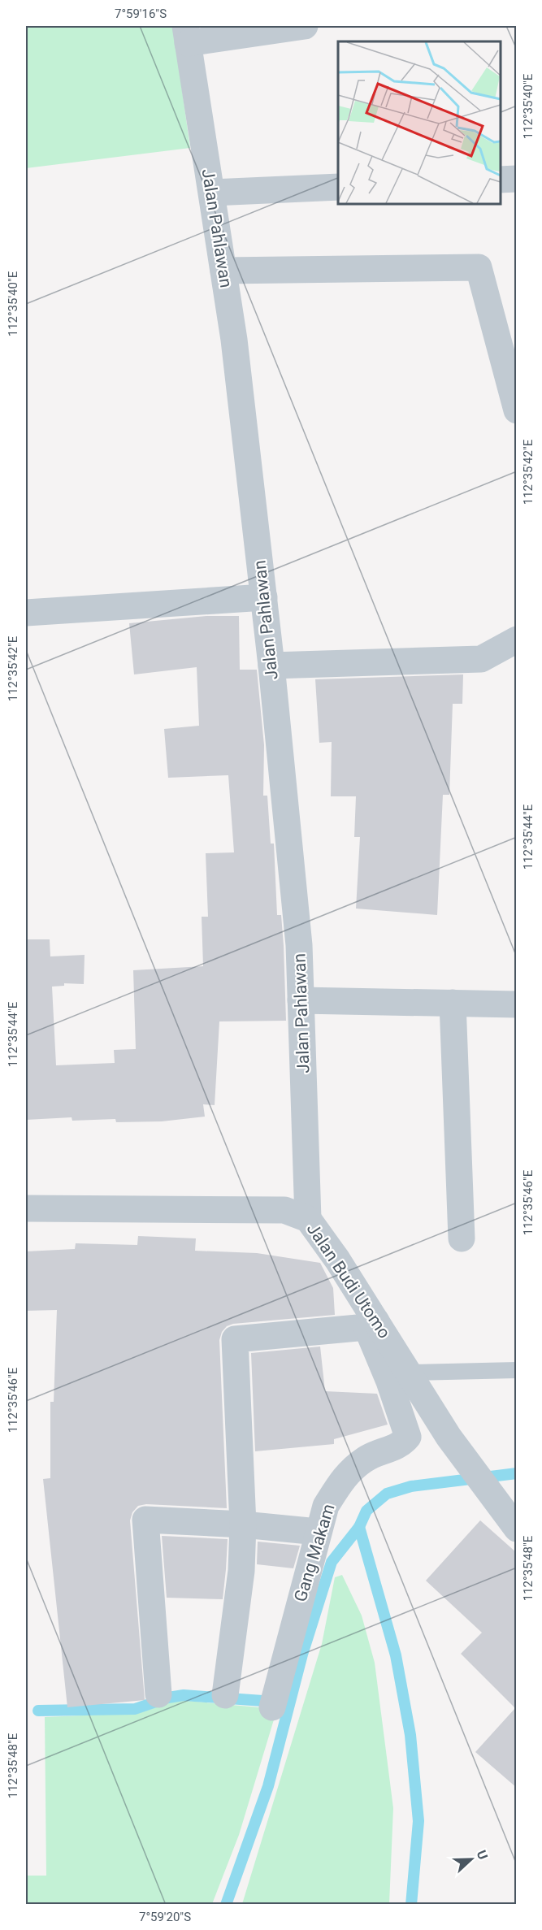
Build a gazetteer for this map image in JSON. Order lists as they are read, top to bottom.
{
  "streets": {
    "street": ["Jalan Pahlawan", "Jalan Budi Utomo", "Gang Makam"]
  },
  "crossings": [
    ["Jalan Pahlawan", "Jalan Budi Utomo"],
    ["Jalan Budi Utomo", "Gang Makam"]
  ],
  "north": "right",
  "coordinates": [
    "7°59'16\"S",
    "112°35'40\"E",
    "112°35'42\"E",
    "112°35'44\"E",
    "112°35'46\"E",
    "112°35'48\"E",
    "7°59'20\"S"
  ]
}
